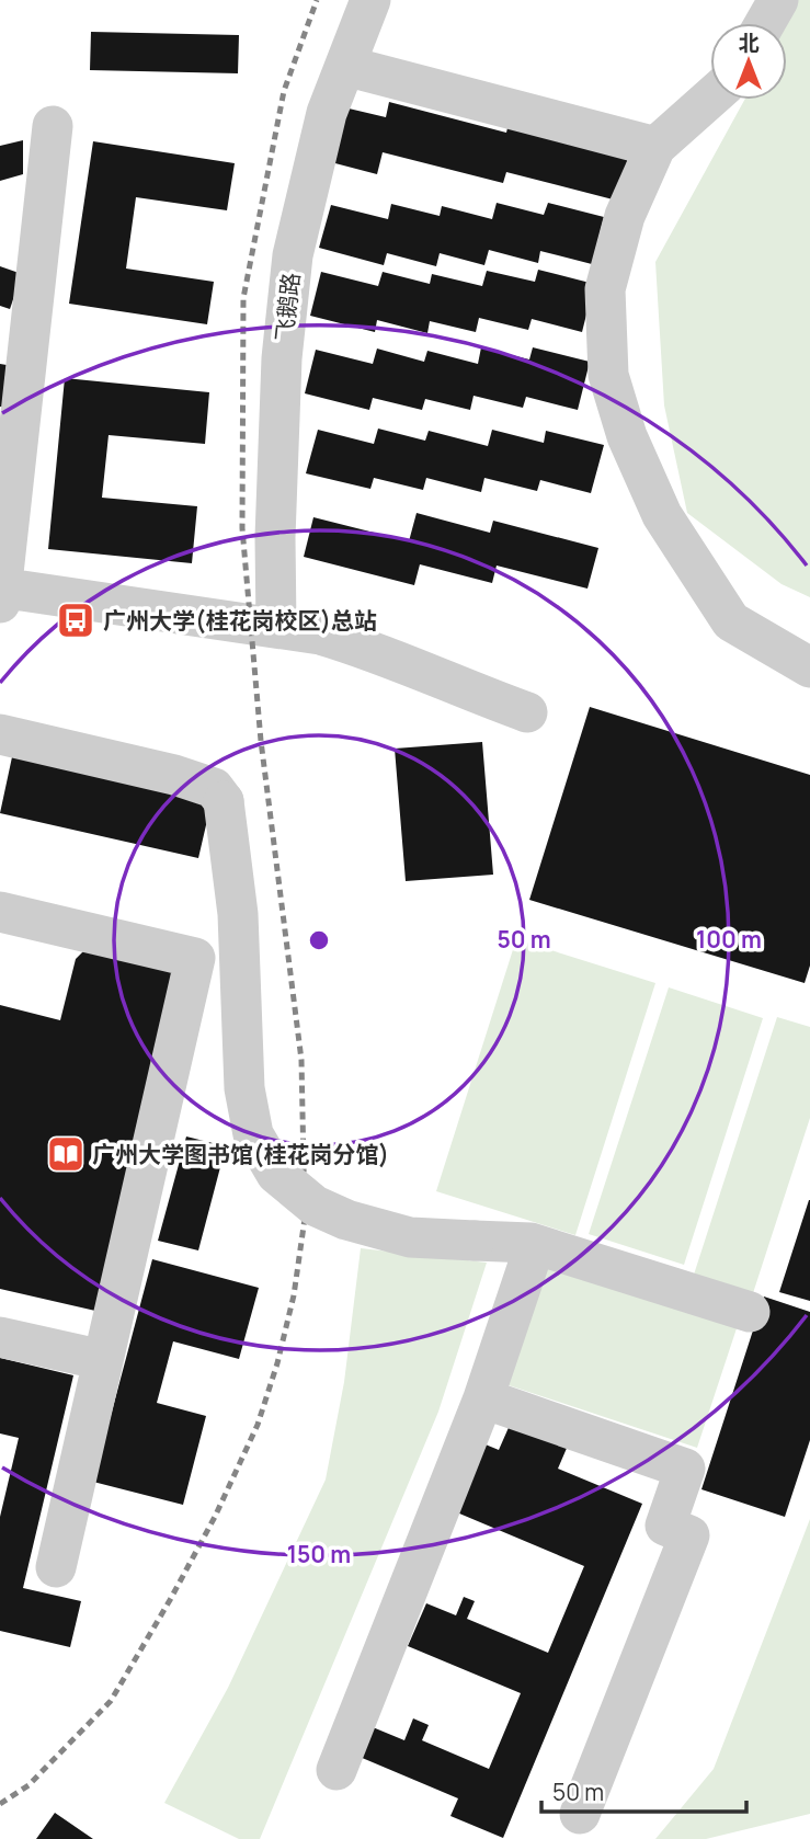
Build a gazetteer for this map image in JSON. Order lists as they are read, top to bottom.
{
  "streets": {
    "street": ["飞鹅路"]
  },
  "places": {
    "bus stop": ["广州大学(桂花岗校区)总站"],
    "library": ["广州大学图书馆(桂花岗分馆)"]
  },
  "scale_bar": "50 m",
  "north": "top",
  "rings": ["50 m", "100 m", "150 m"]
}
